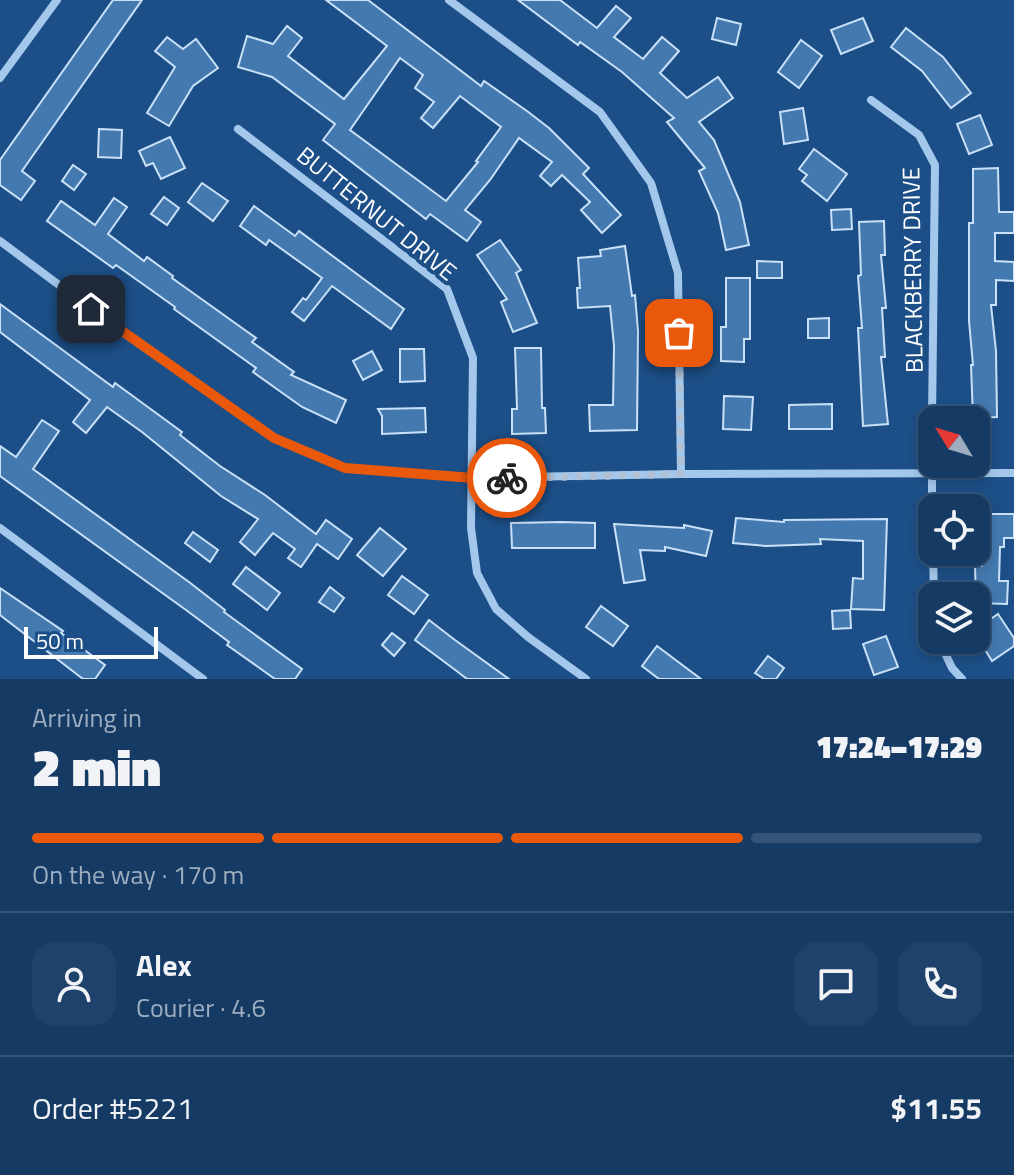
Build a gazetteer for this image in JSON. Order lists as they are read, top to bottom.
{
  "streets": {
    "street": ["BUTTERNUT DRIVE", "BLACKBERRY DRIVE"]
  },
  "scale_bar": "50 m",
  "north": "top left",
  "page": {
    "scale": "50 m",
    "heading": ["2 min", "Arriving in", "17:24–17:29"],
    "panel": [
      "Alex",
      "Courier · 4.6",
      "Order #5221",
      "$11.55"
    ],
    "bar": "On the way · 170 m"
  }
}
